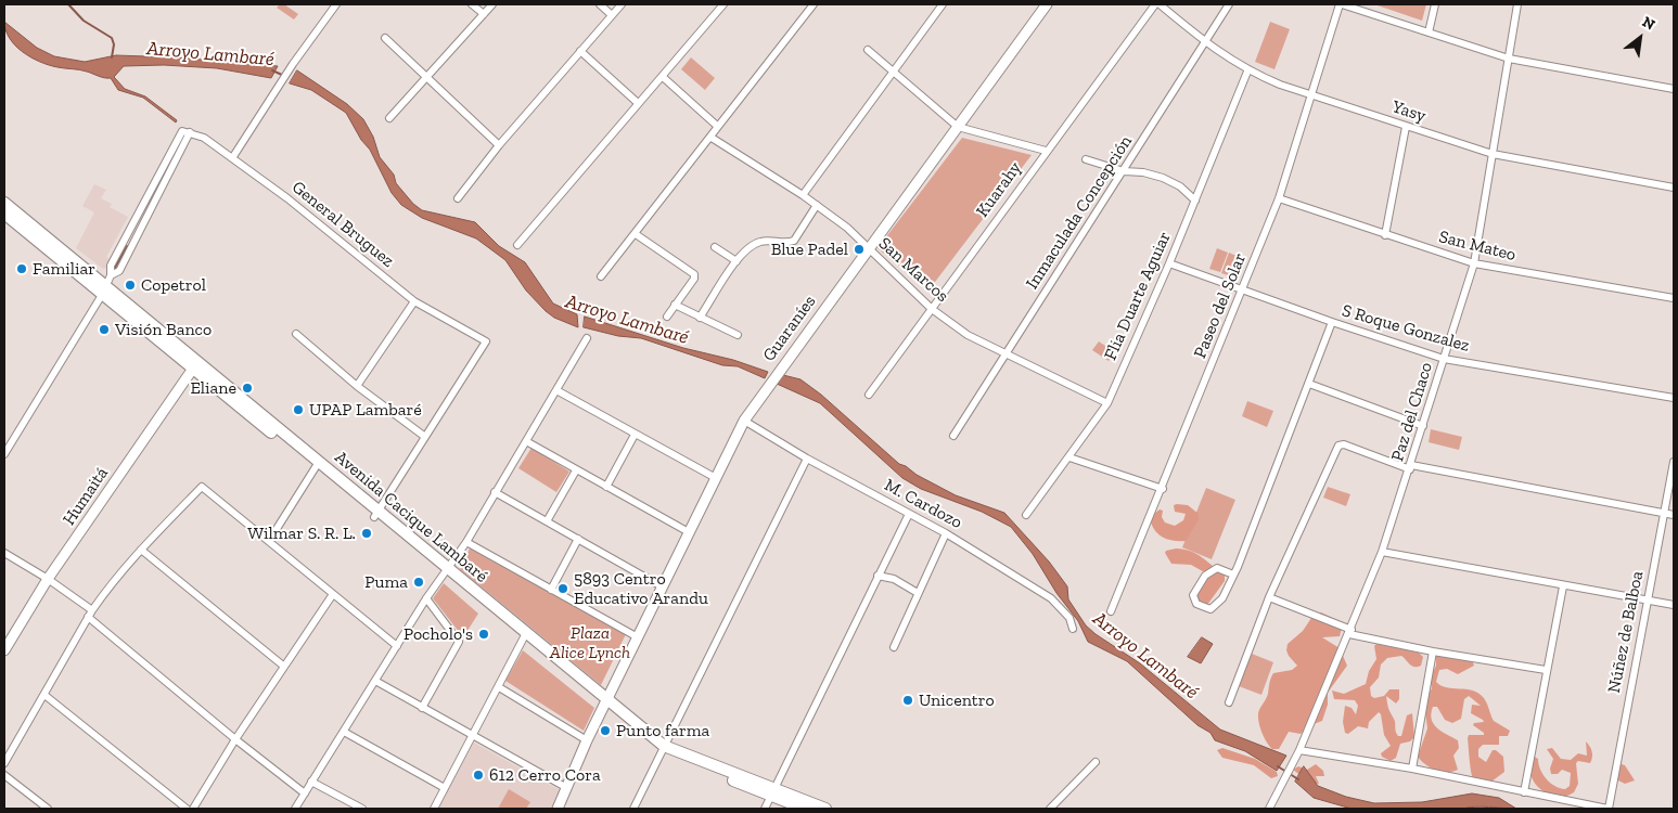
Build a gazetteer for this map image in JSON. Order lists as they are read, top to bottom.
{
  "streets": {
    "main road": ["Avenida Cacique Lambaré"],
    "street": [
      "Yasy",
      "Kuarahy",
      "Inmaculada Concepción",
      "General Bruguez",
      "San Mateo",
      "San Marcos",
      "Flia Duarte Aguiar",
      "Paseo del Solar",
      "Guaraníes",
      "S Roque Gonzalez",
      "Paz del Chaco",
      "Humaitá",
      "M. Cardozo",
      "Núñez de Balboa"
    ]
  },
  "crossings": [
    ["Yasy", "Inmaculada Concepción"],
    ["Yasy", "Flia Duarte Aguiar"],
    ["Yasy", "Paseo del Solar"],
    ["Yasy", "Paz del Chaco"],
    ["Kuarahy", "San Marcos"],
    ["Inmaculada Concepción", "San Marcos"],
    ["General Bruguez", "Avenida Cacique Lambaré"],
    ["San Mateo", "Paseo del Solar"],
    ["San Mateo", "Paz del Chaco"],
    ["San Marcos", "Flia Duarte Aguiar"],
    ["San Marcos", "Guaraníes"],
    ["Flia Duarte Aguiar", "S Roque Gonzalez"],
    ["Paseo del Solar", "S Roque Gonzalez"],
    ["Guaraníes", "M. Cardozo"],
    ["Guaraníes", "Avenida Cacique Lambaré"],
    ["S Roque Gonzalez", "Paz del Chaco"],
    ["Humaitá", "Avenida Cacique Lambaré"]
  ],
  "water": ["Arroyo Lambaré"],
  "parks": ["Plaza Alice Lynch"],
  "places": [
    "Blue Padel",
    "Familiar",
    "Copetrol",
    "Visión Banco",
    "Eliane",
    "UPAP Lambaré",
    "Wilmar S. R. L.",
    "Puma",
    "5893 Centro Educativo Arandu",
    "Pocholo's",
    "Unicentro",
    "Punto farma",
    "612 Cerro Cora"
  ],
  "north": "top right"
}
